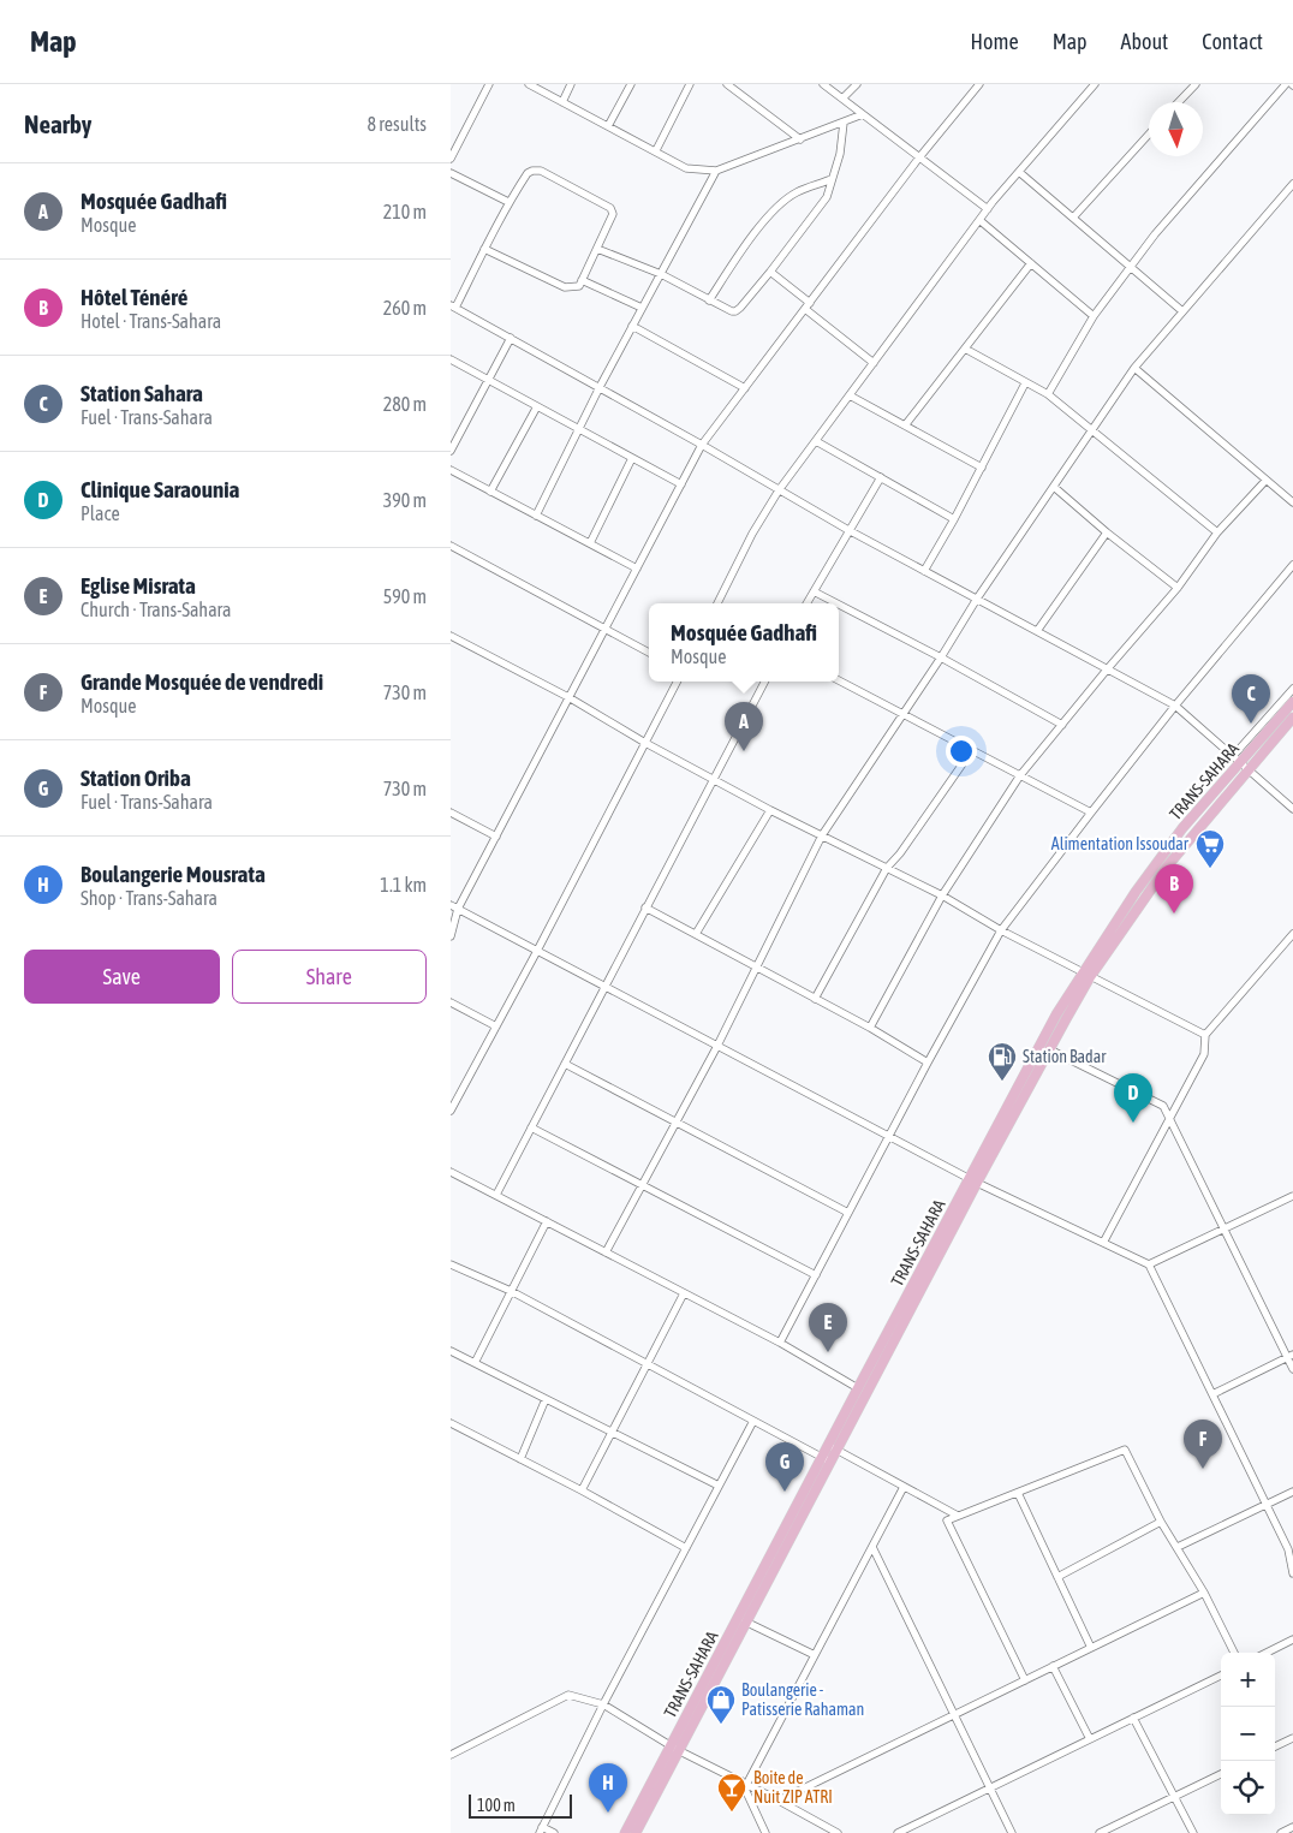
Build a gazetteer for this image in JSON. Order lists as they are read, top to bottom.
{
  "streets": {
    "main road": ["TRANS-SAHARA"]
  },
  "places": {
    "supermarket": ["Alimentation Issoudar"],
    "fuel station": ["Station Badar"],
    "shop": ["Boulangerie - Patisserie Rahaman"],
    "bar": ["Boite de Nuit ZIP ATRI"]
  },
  "scale_bar": "100 m",
  "north": "bottom",
  "page": {
    "header": "Map",
    "nav": [
      "Home",
      "Map",
      "About",
      "Contact"
    ],
    "heading": ["Nearby", "8 results"],
    "list": [
      {
        "mark": "A",
        "name": "Mosquée Gadhafi",
        "note": "Mosque",
        "value": "210 m"
      },
      {
        "mark": "B",
        "name": "Hôtel Ténéré",
        "note": "Hotel · Trans-Sahara",
        "value": "260 m"
      },
      {
        "mark": "C",
        "name": "Station Sahara",
        "note": "Fuel · Trans-Sahara",
        "value": "280 m"
      },
      {
        "mark": "D",
        "name": "Clinique Saraounia",
        "note": "Place",
        "value": "390 m"
      },
      {
        "mark": "E",
        "name": "Eglise Misrata",
        "note": "Church · Trans-Sahara",
        "value": "590 m"
      },
      {
        "mark": "F",
        "name": "Grande Mosquée de vendredi",
        "note": "Mosque",
        "value": "730 m"
      },
      {
        "mark": "G",
        "name": "Station Oriba",
        "note": "Fuel · Trans-Sahara",
        "value": "730 m"
      },
      {
        "mark": "H",
        "name": "Boulangerie Mousrata",
        "note": "Shop · Trans-Sahara",
        "value": "1.1 km"
      }
    ],
    "popup": ["Mosquée Gadhafi", "Mosque"],
    "pins": [
      "C",
      "A",
      "B",
      "D",
      "E",
      "F",
      "G",
      "H"
    ],
    "buttons": ["Save", "Share"],
    "map_buttons": ["+", "−"],
    "scale": "100 m"
  }
}
